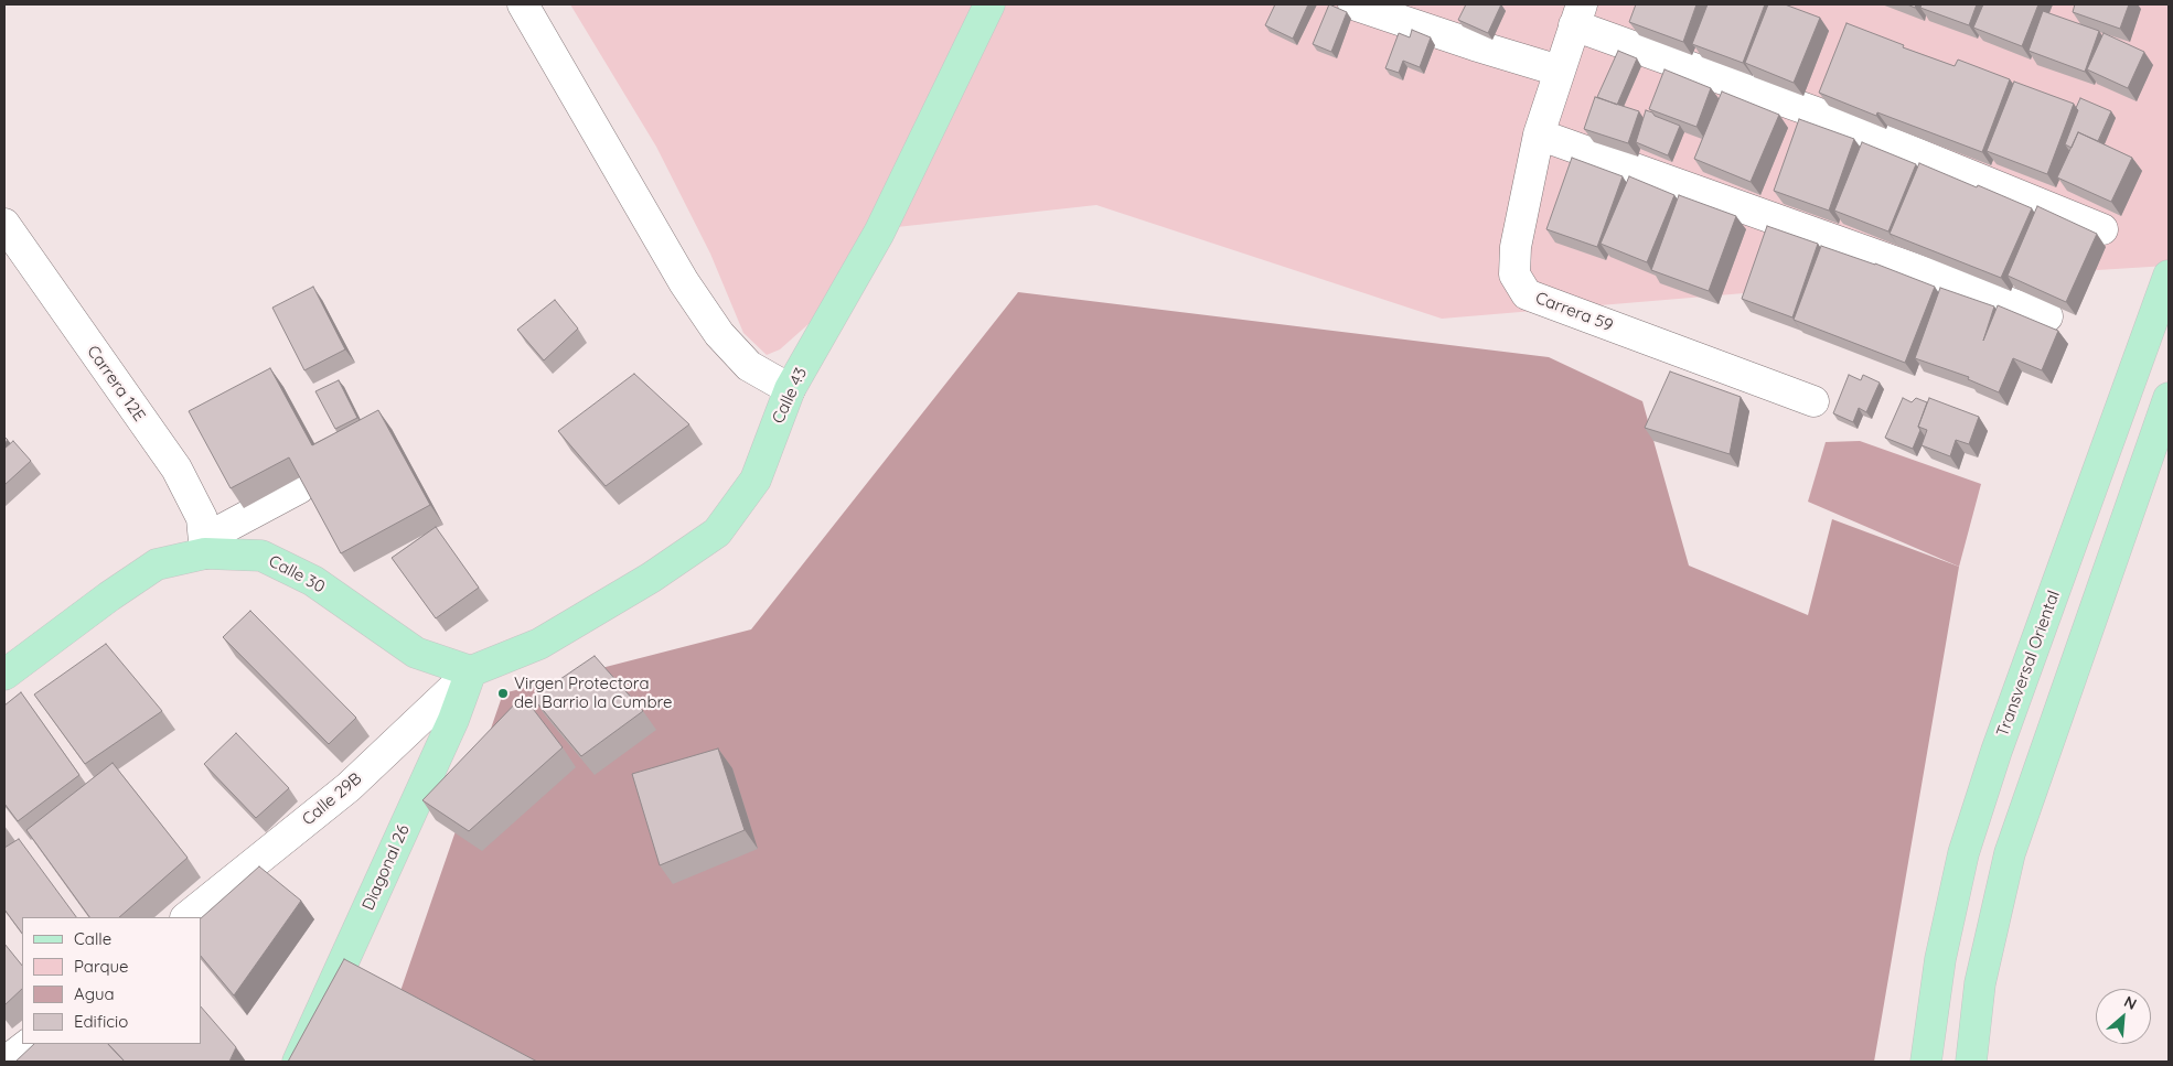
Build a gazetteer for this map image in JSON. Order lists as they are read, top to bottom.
{
  "streets": {
    "main road": [
      "Calle 43",
      "Calle 30",
      "Transversal Oriental",
      "Diagonal 26"
    ],
    "street": ["Carrera 59", "Carrera 12E", "Calle 29B"]
  },
  "crossings": [
    ["Carrera 12E", "Calle 30"],
    ["Calle 43", "Calle 30"],
    ["Calle 43", "Calle 29B"],
    ["Calle 43", "Diagonal 26"],
    ["Calle 30", "Calle 29B"],
    ["Calle 30", "Diagonal 26"],
    ["Calle 29B", "Diagonal 26"]
  ],
  "places": ["Virgen Protectora del Barrio la Cumbre"],
  "legend": [
    "Calle",
    "Parque",
    "Agua",
    "Edificio"
  ],
  "north": "top right"
}
